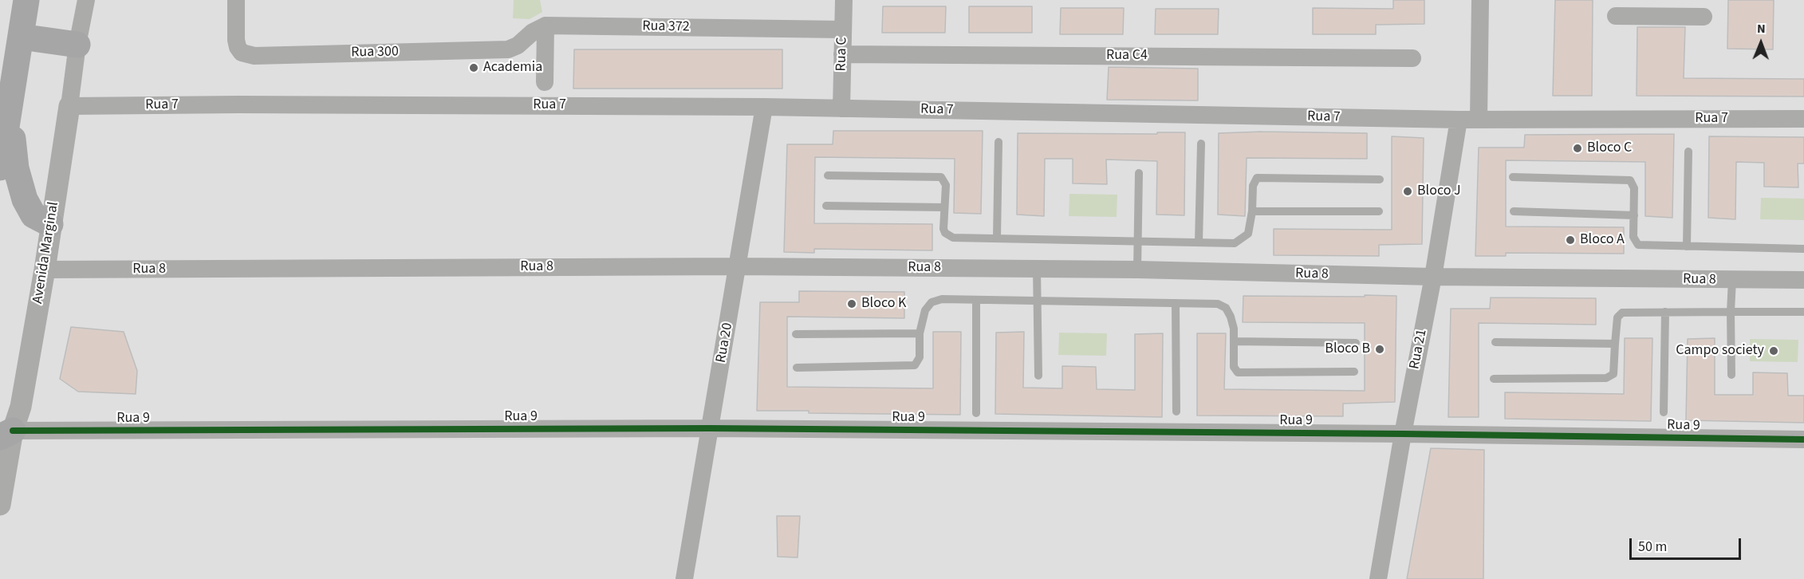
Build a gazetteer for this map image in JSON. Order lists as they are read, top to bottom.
{
  "streets": {
    "street": [
      "Rua 372",
      "Rua 300",
      "Rua C",
      "Rua C4",
      "Rua 7",
      "Avenida Marginal",
      "Rua 8",
      "Rua 20",
      "Rua 21",
      "Rua 9"
    ]
  },
  "crossings": [
    ["Rua 372", "Rua 300"],
    ["Rua 372", "Rua C"],
    ["Rua C", "Rua C4"],
    ["Rua C", "Rua 7"],
    ["Rua 7", "Avenida Marginal"],
    ["Rua 7", "Rua 20"],
    ["Rua 7", "Rua 21"],
    ["Avenida Marginal", "Rua 8"],
    ["Avenida Marginal", "Rua 9"],
    ["Rua 8", "Rua 20"],
    ["Rua 8", "Rua 21"],
    ["Rua 20", "Rua 9"],
    ["Rua 21", "Rua 9"]
  ],
  "places": [
    "Academia",
    "Bloco C",
    "Bloco J",
    "Bloco A",
    "Bloco K",
    "Bloco B",
    "Campo society"
  ],
  "scale_bar": "50 m",
  "north": "top"
}
